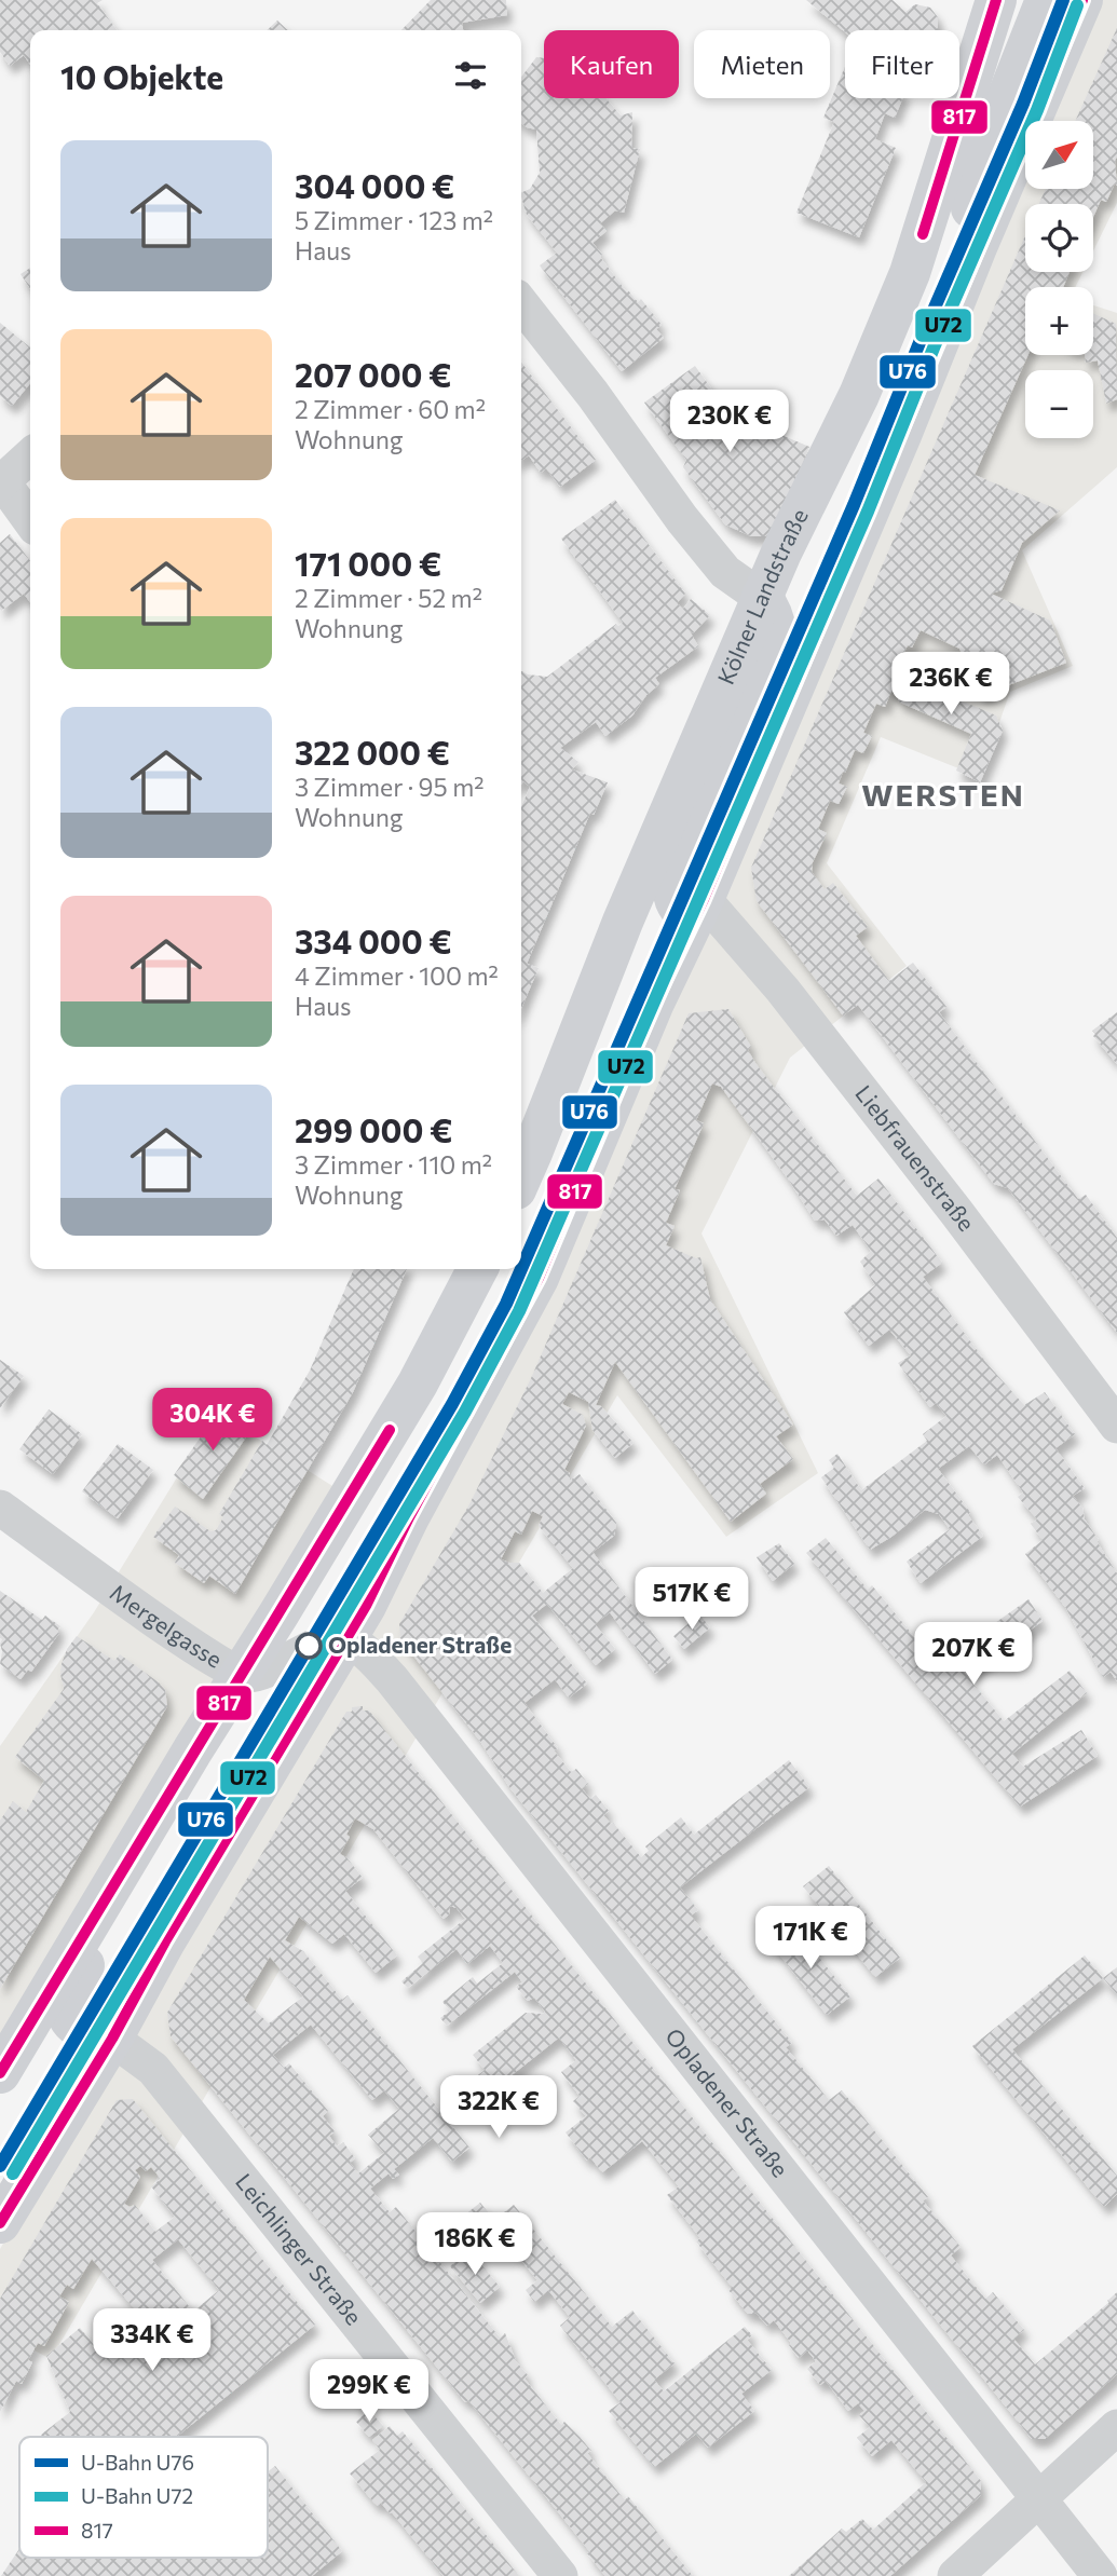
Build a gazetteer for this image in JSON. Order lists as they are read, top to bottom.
{
  "streets": {
    "main road": ["Kölner Landstraße"],
    "street": [
      "Liebfrauenstraße",
      "Mergelgasse",
      "Opladener Straße",
      "Leichlinger Straße"
    ]
  },
  "crossings": [
    ["Mergelgasse", "Opladener Straße"]
  ],
  "districts": ["WERSTEN"],
  "places": ["Opladener Straße"],
  "lines": ["metro line U76", "transit line 817", "metro line U72"],
  "legend": ["U-Bahn U76", "U-Bahn U72", "817"],
  "north": "top right",
  "page": {
    "chip": ["Kaufen", "Mieten", "Filter"],
    "heading": "10 Objekte",
    "map_buttons": ["+", "−"],
    "list": [
      {
        "name": "304 000 €",
        "note": "5 Zimmer · 123 m² · Haus"
      },
      {
        "name": "207 000 €",
        "note": "2 Zimmer · 60 m² · Wohnung"
      },
      {
        "name": "171 000 €",
        "note": "2 Zimmer · 52 m² · Wohnung"
      },
      {
        "name": "322 000 €",
        "note": "3 Zimmer · 95 m² · Wohnung"
      },
      {
        "name": "334 000 €",
        "note": "4 Zimmer · 100 m² · Haus"
      },
      {
        "name": "299 000 €",
        "note": "3 Zimmer · 110 m² · Wohnung"
      }
    ],
    "price": [
      "230K €",
      "236K €",
      "304K €",
      "517K €",
      "207K €",
      "171K €",
      "322K €",
      "186K €",
      "334K €",
      "299K €"
    ]
  }
}
